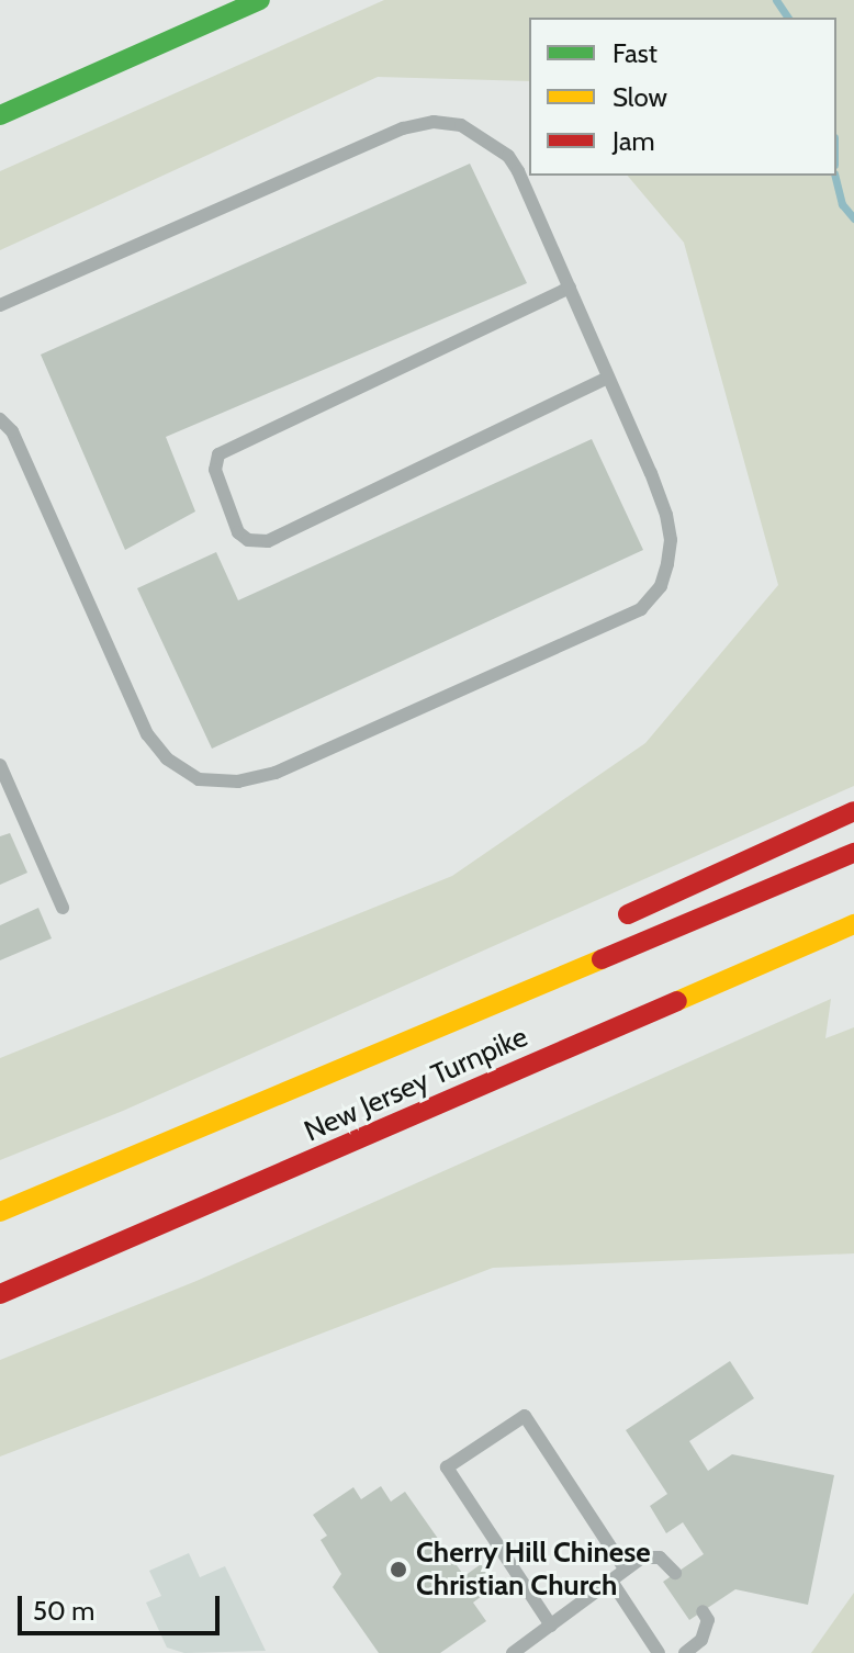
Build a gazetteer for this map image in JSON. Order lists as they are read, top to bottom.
{
  "streets": {
    "highway": ["New Jersey Turnpike"]
  },
  "places": ["Cherry Hill Chinese Christian Church"],
  "legend": ["Fast", "Slow", "Jam"],
  "scale_bar": "50 m"
}
